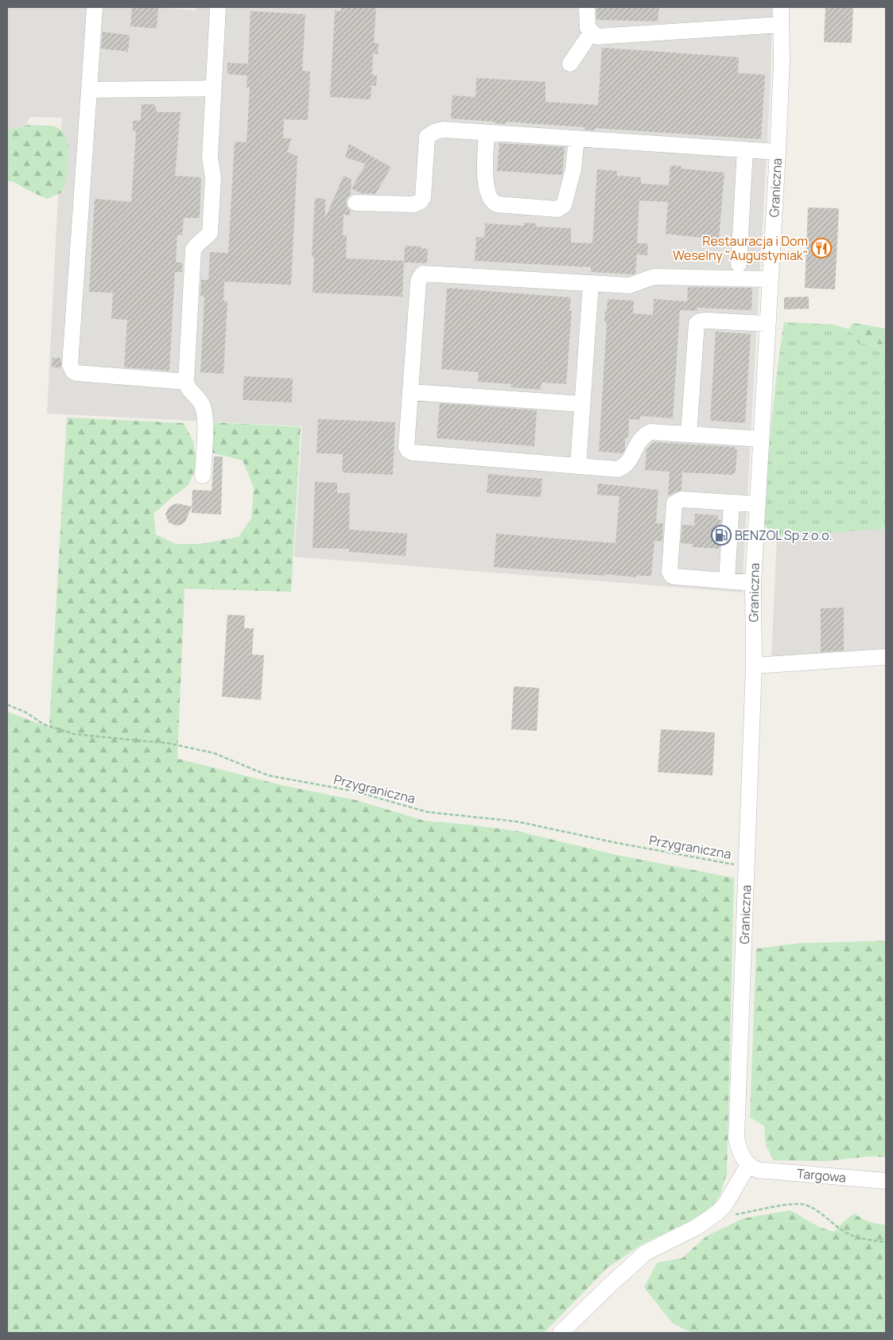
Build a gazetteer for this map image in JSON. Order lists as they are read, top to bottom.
{
  "streets": {
    "street": ["Graniczna", "Targowa"],
    "path": ["Przygraniczna"]
  },
  "crossings": [
    ["Graniczna", "Przygraniczna"],
    ["Graniczna", "Targowa"]
  ],
  "places": {
    "restaurant": ["Restauracja i Dom Weselny \"Augustyniak\""],
    "fuel station": ["BENZOL Sp z o.o."]
  }
}
